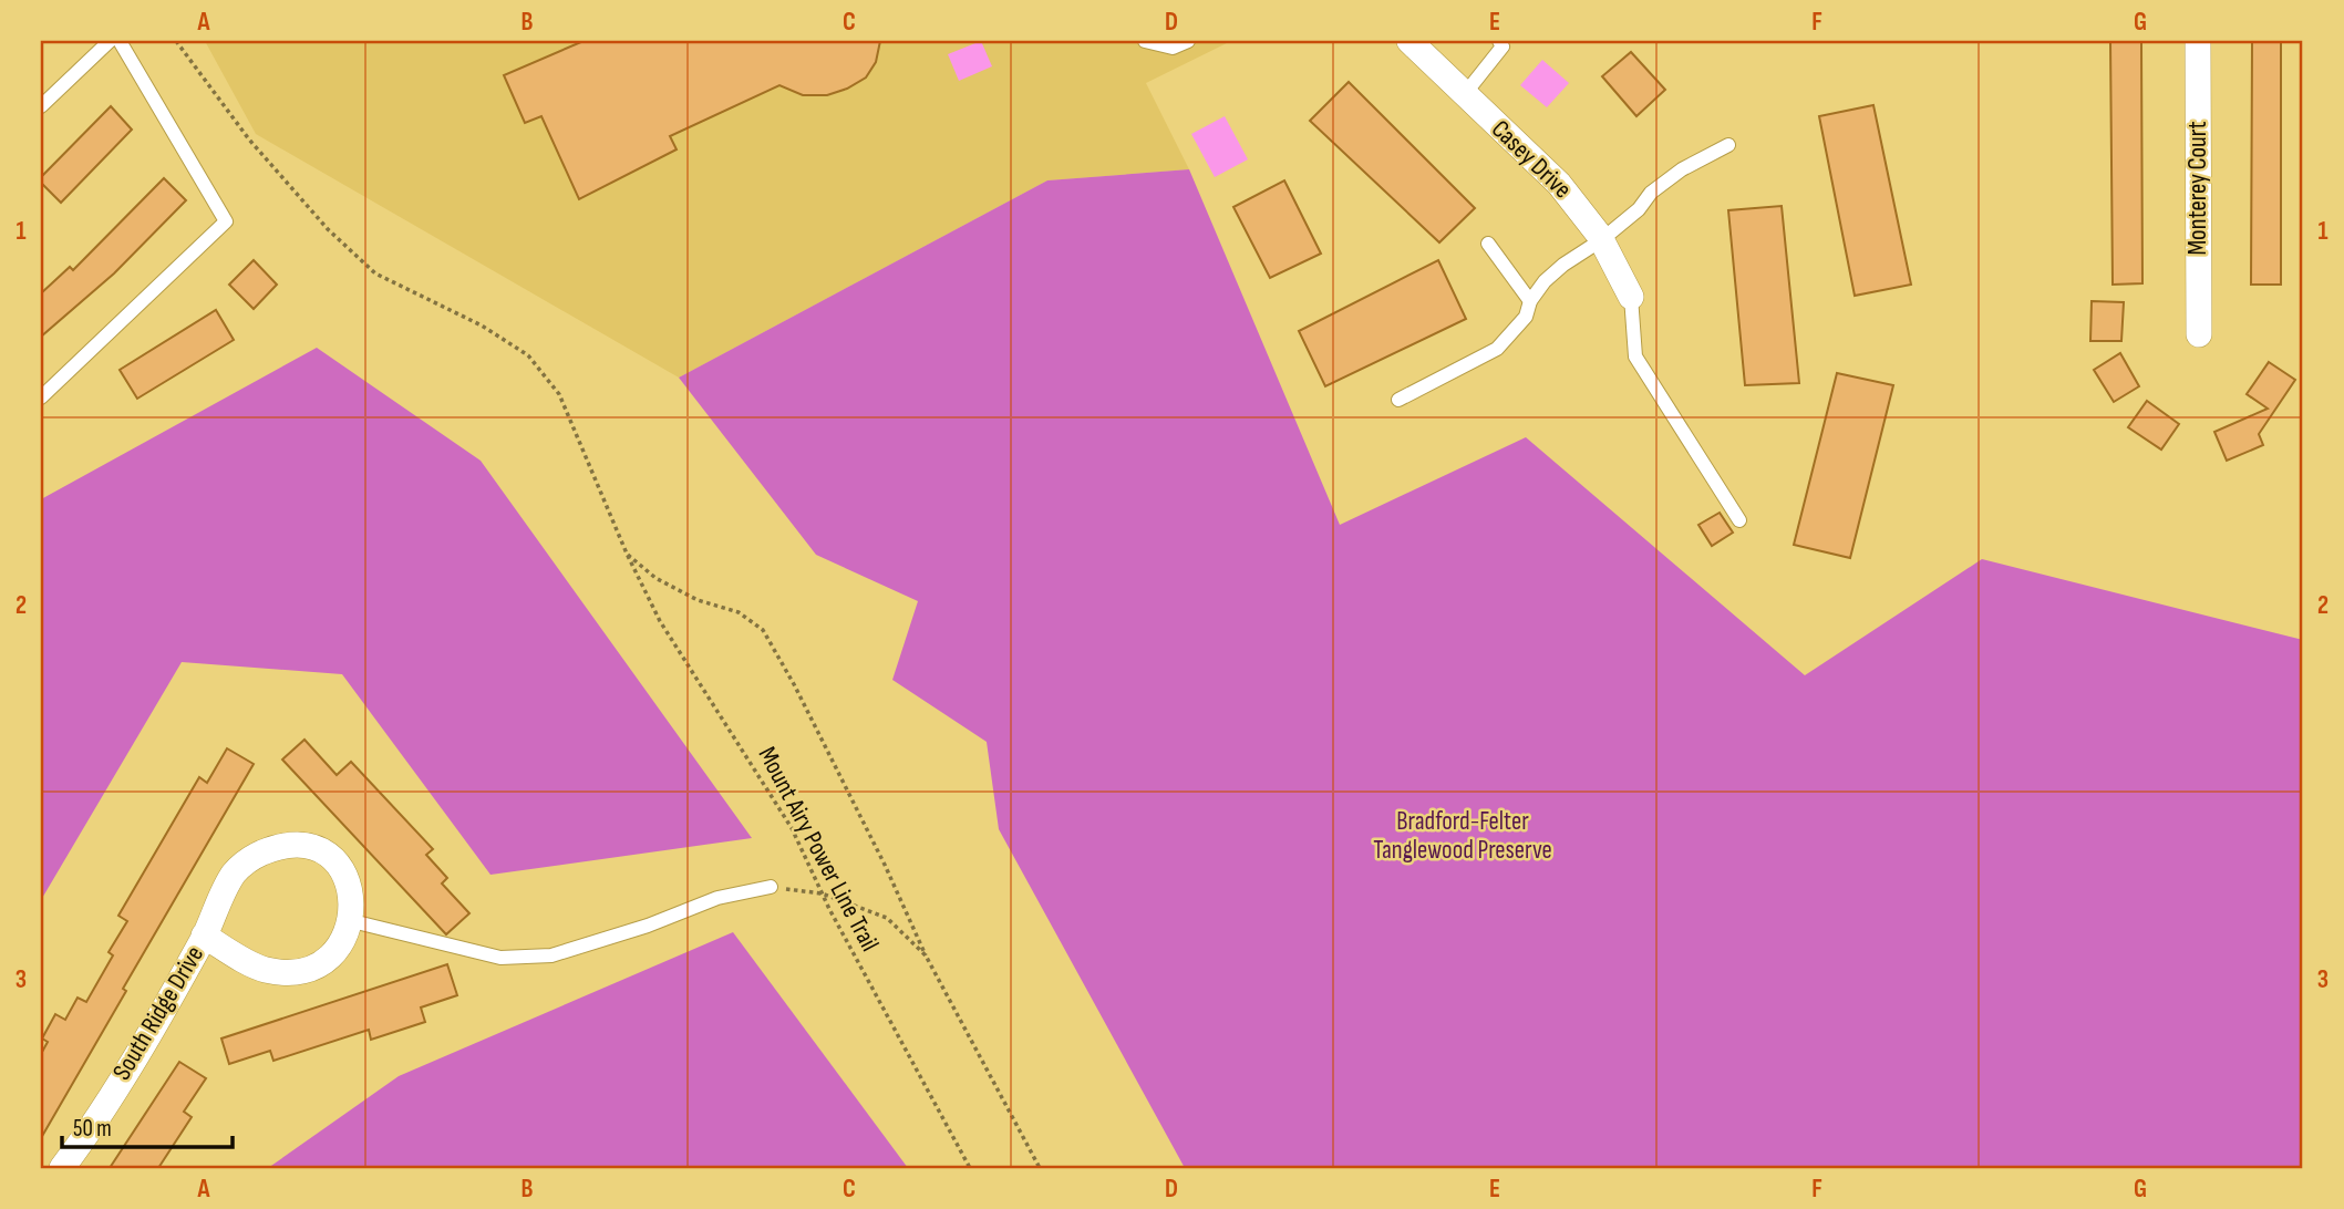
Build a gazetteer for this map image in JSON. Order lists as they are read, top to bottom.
{
  "streets": {
    "street": ["Casey Drive", "Monterey Court", "South Ridge Drive"],
    "path": ["Mount Airy Power Line Trail"]
  },
  "parks": ["Bradford-Felter Tanglewood Preserve"],
  "scale_bar": "50 m",
  "grid": {
    "columns": [
      "A",
      "B",
      "C",
      "D",
      "E",
      "F",
      "G"
    ],
    "rows": ["1", "2", "3"]
  }
}
